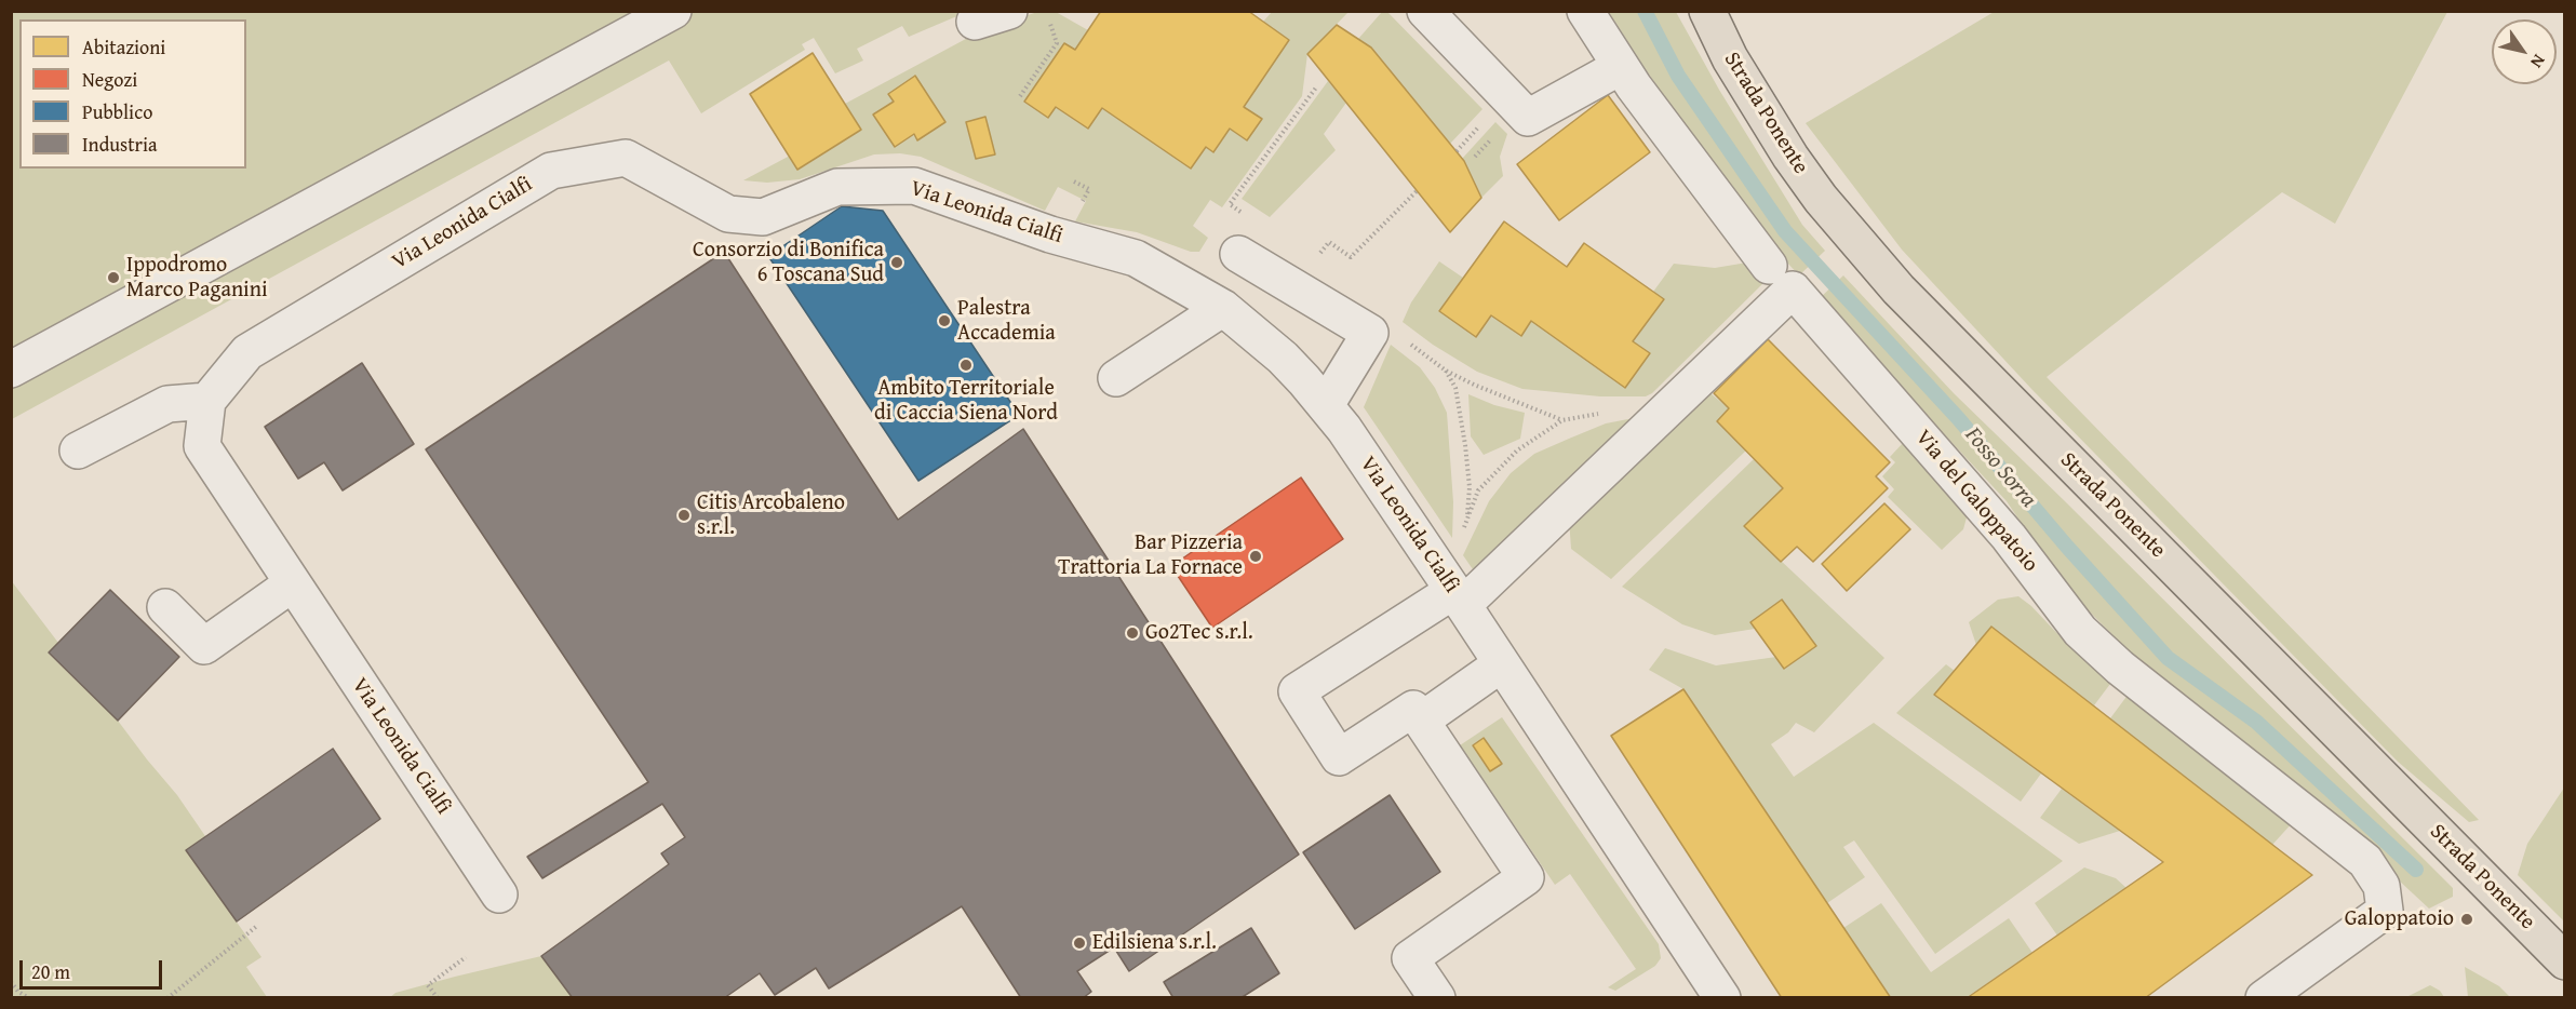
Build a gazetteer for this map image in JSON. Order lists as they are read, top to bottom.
{
  "streets": {
    "main road": ["Strada Ponente"],
    "street": ["Via Leonida Cialfi", "Via del Galoppatoio"]
  },
  "crossings": [
    ["Via Leonida Cialfi", "Via del Galoppatoio"]
  ],
  "water": ["Fosso Sorra"],
  "places": [
    "Consorzio di Bonifica 6 Toscana Sud",
    "Ippodromo Marco Paganini",
    "Palestra Accademia",
    "Ambito Territoriale di Caccia Siena Nord",
    "Citis Arcobaleno s.r.l.",
    "Bar Pizzeria Trattoria La Fornace",
    "Go2Tec s.r.l.",
    "Galoppatoio",
    "Edilsiena s.r.l."
  ],
  "legend": [
    "Abitazioni",
    "Negozi",
    "Pubblico",
    "Industria"
  ],
  "scale_bar": "20 m",
  "north": "bottom right"
}
